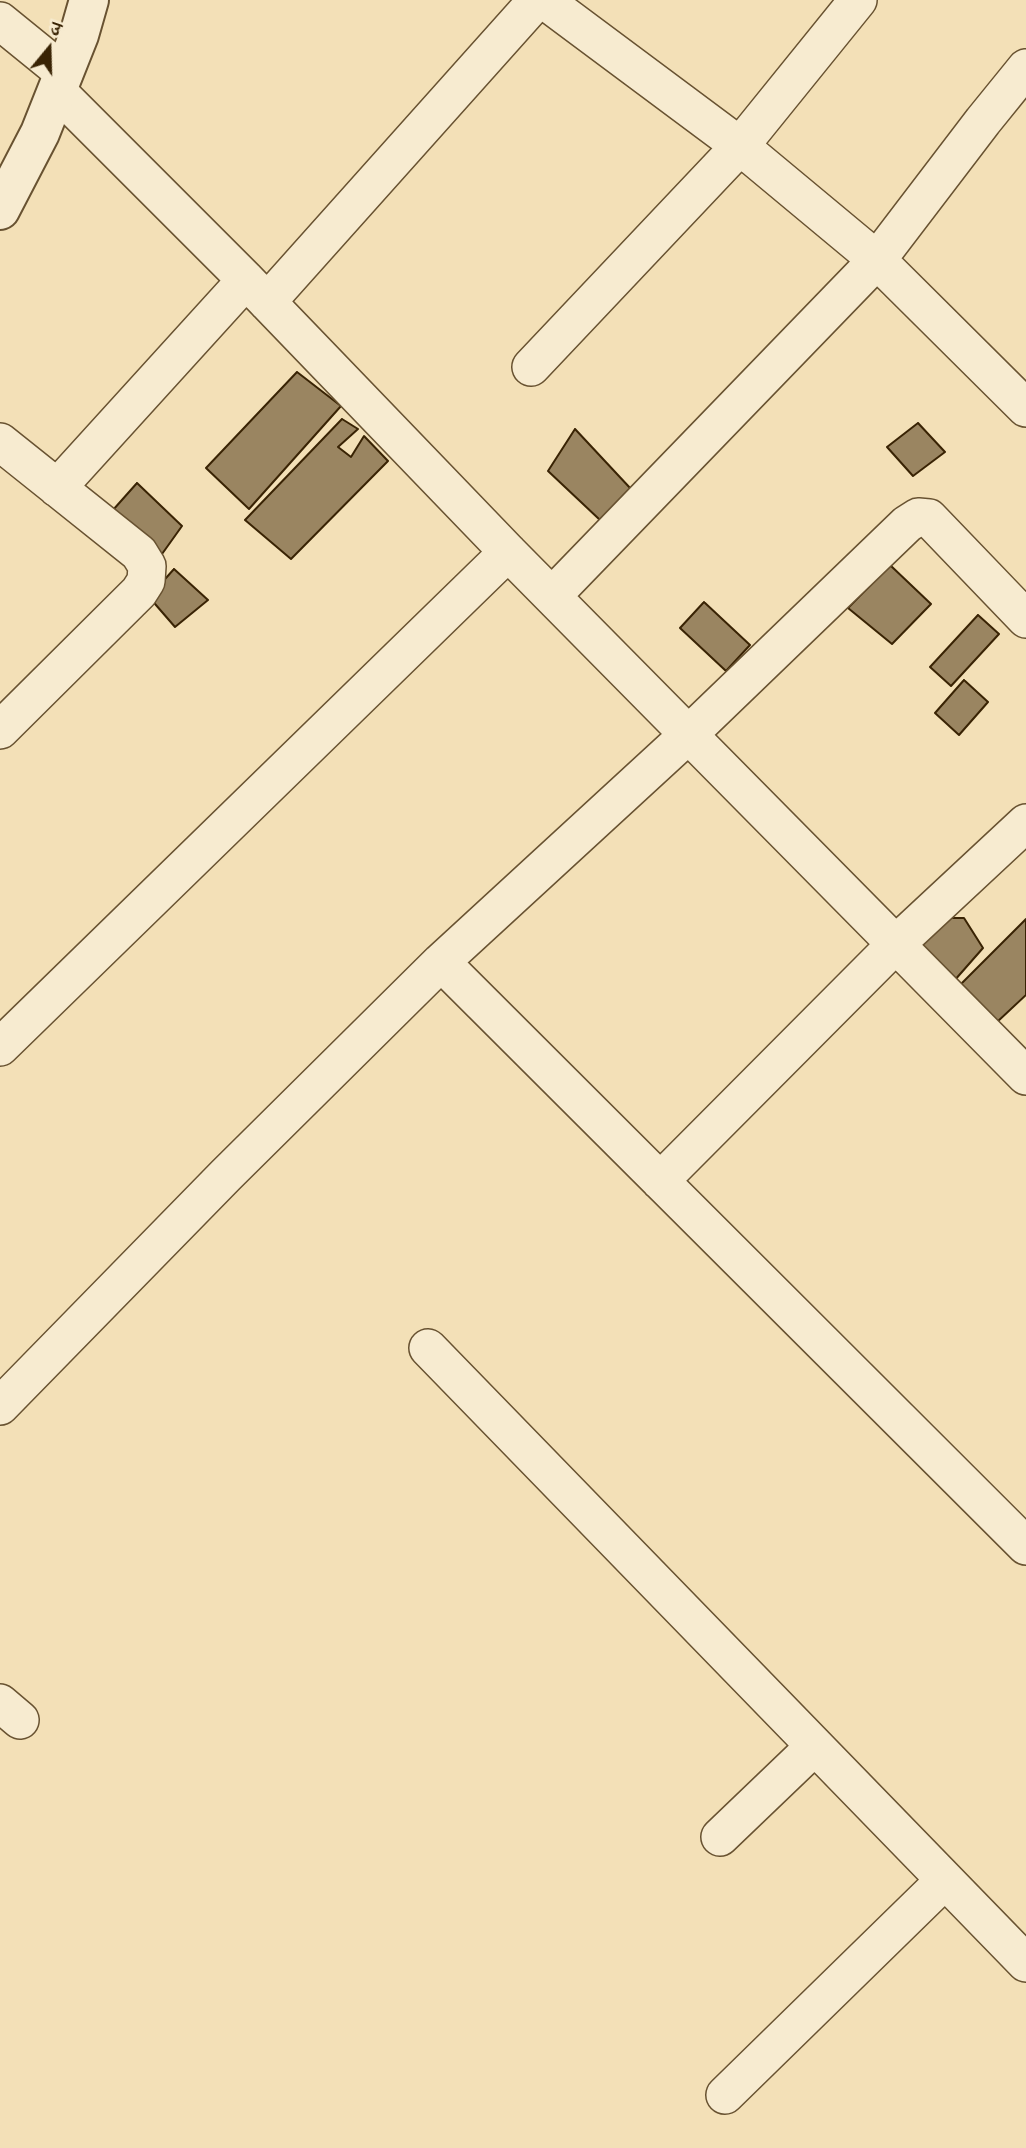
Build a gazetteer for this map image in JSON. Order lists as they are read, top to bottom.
{
  "north": "top"
}
